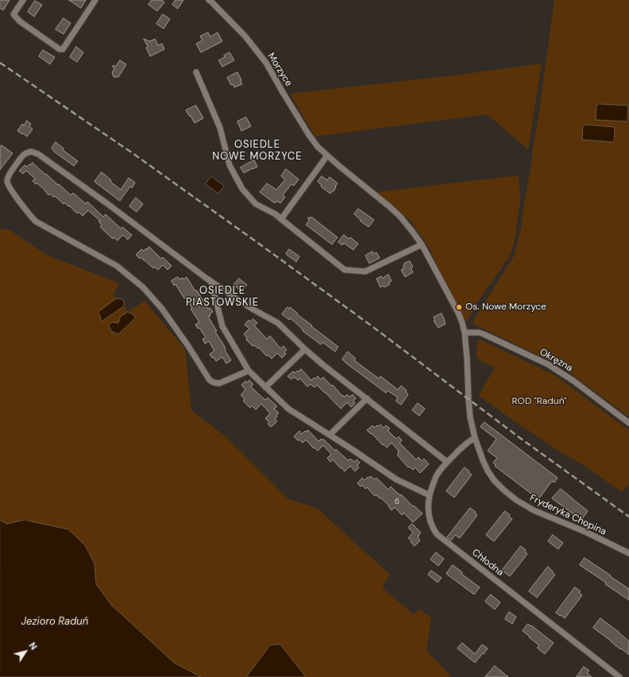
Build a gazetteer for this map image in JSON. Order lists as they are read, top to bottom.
{
  "streets": {
    "street": [
      "Morzyce",
      "Okrężna",
      "Fryderyka Chopina",
      "Chłodna"
    ]
  },
  "crossings": [
    ["Morzyce", "Fryderyka Chopina"],
    ["Okrężna", "Fryderyka Chopina"],
    ["Fryderyka Chopina", "Chłodna"]
  ],
  "districts": ["OSIEDLE NOWE MORZYCE", "OSIEDLE PIASTOWSKIE"],
  "water": ["Jezioro Raduń"],
  "parks": ["ROD \"Raduń\""],
  "places": ["Os. Nowe Morzyce"],
  "house_numbers": ["6"],
  "north": "top right"
}
